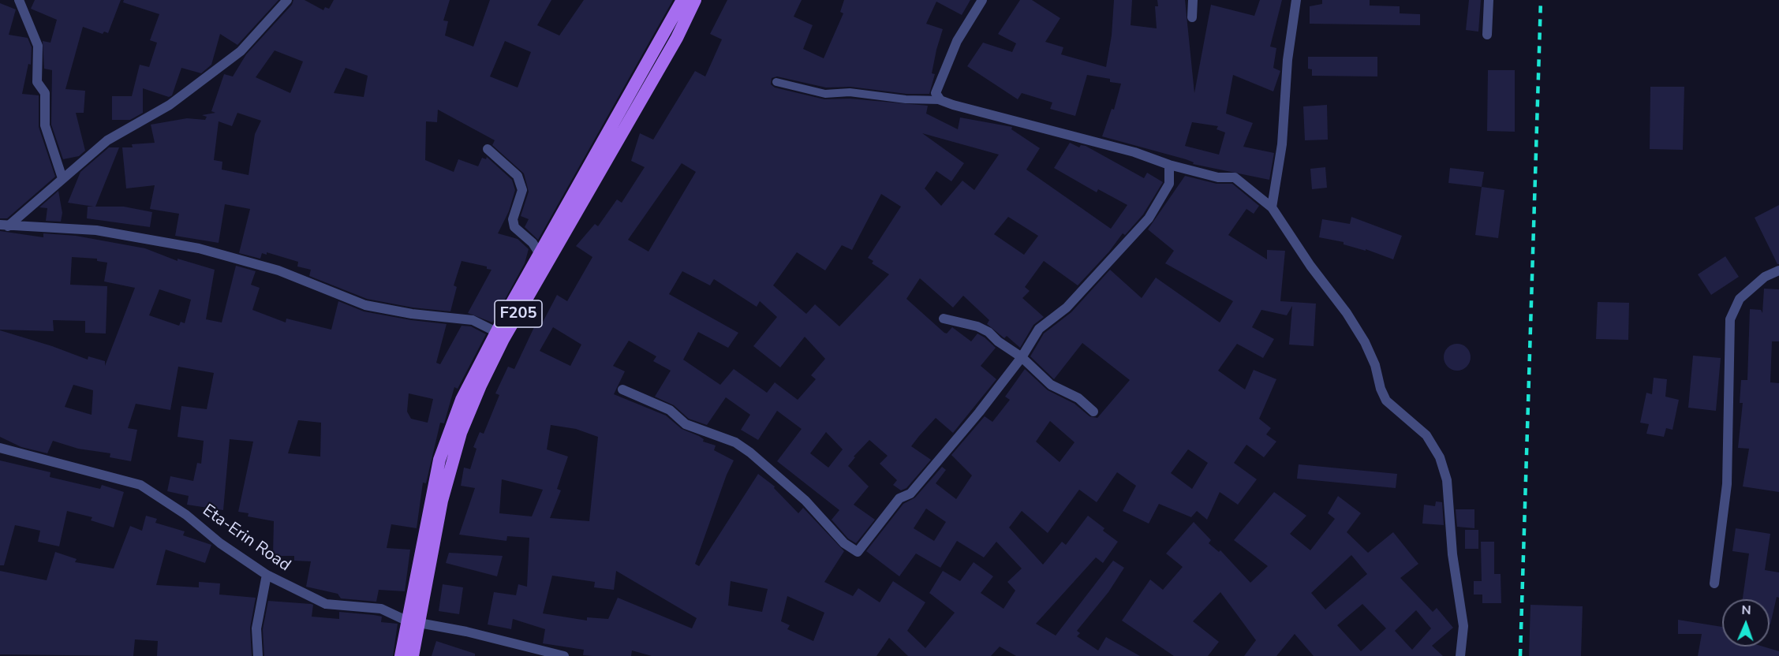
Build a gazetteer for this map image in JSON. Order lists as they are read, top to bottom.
{
  "streets": {
    "main road": ["F205"],
    "street": ["Eta-Erin Road"]
  },
  "crossings": [
    ["F205", "Eta-Erin Road"]
  ],
  "north": "top"
}
